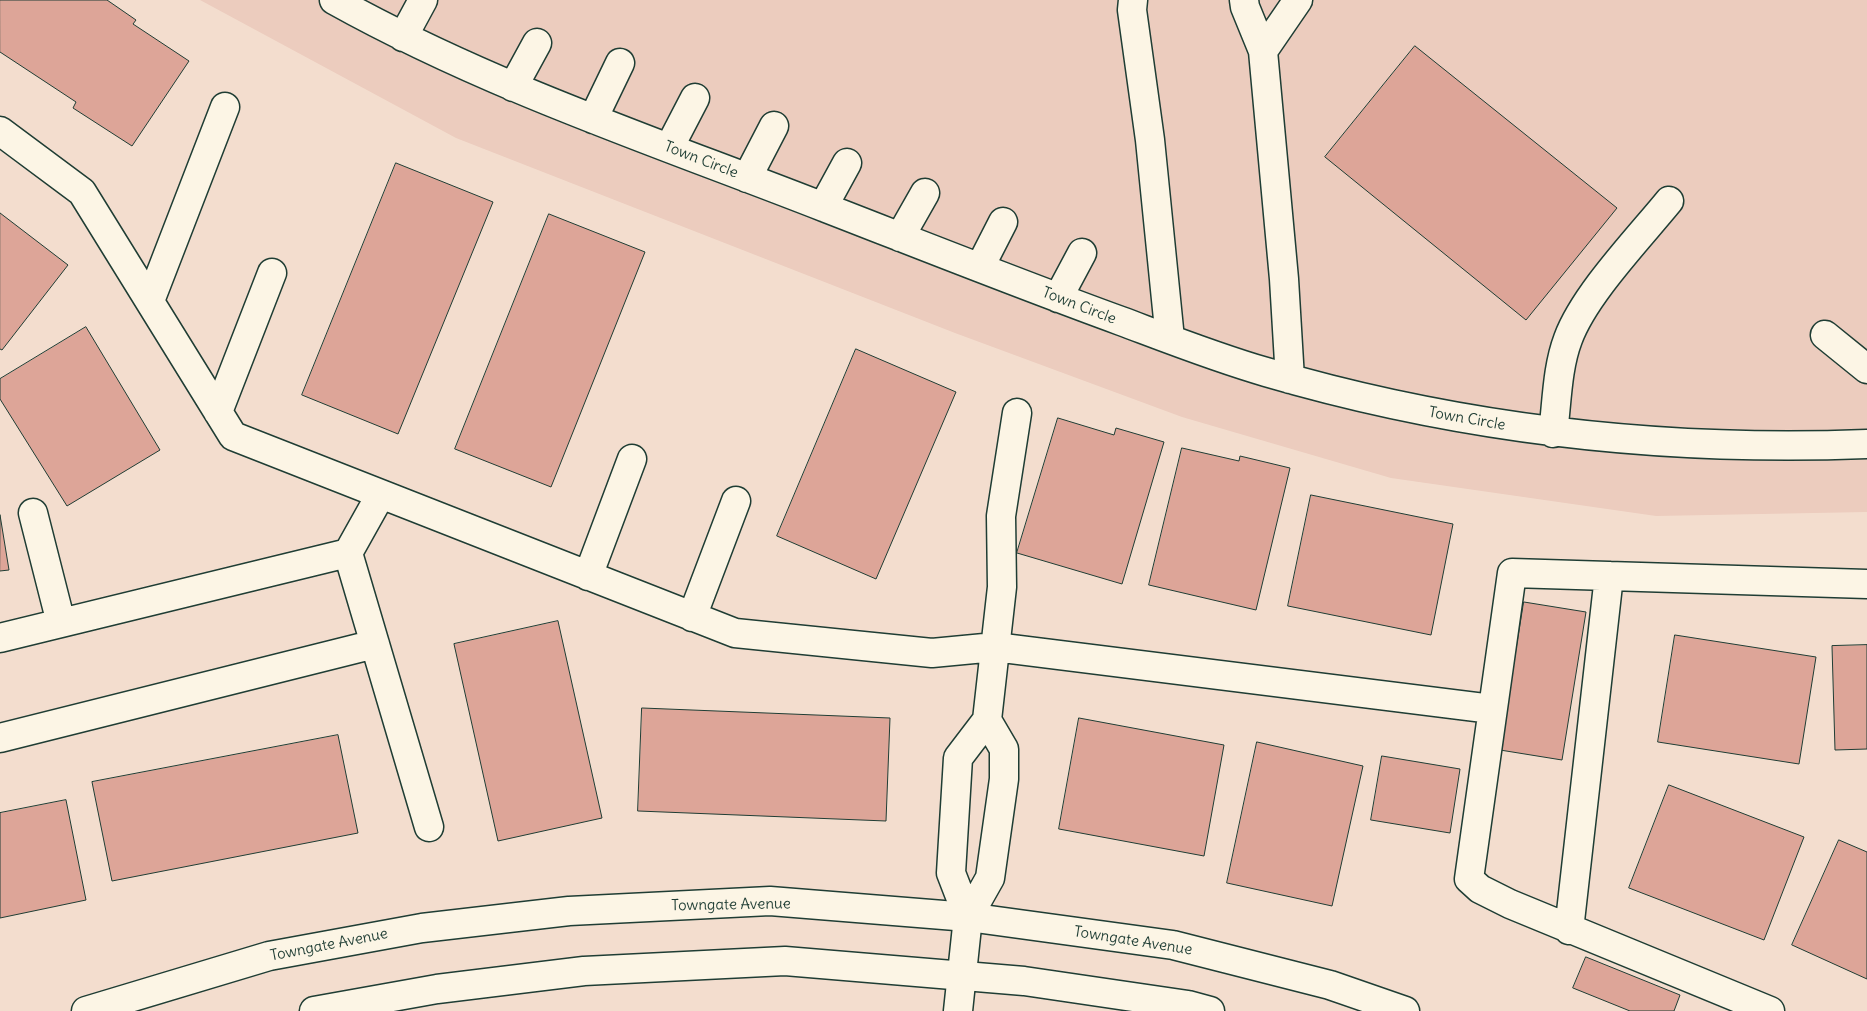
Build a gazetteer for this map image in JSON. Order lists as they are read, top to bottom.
{
  "streets": {
    "main road": ["Town Circle", "Towngate Avenue"]
  }
}
